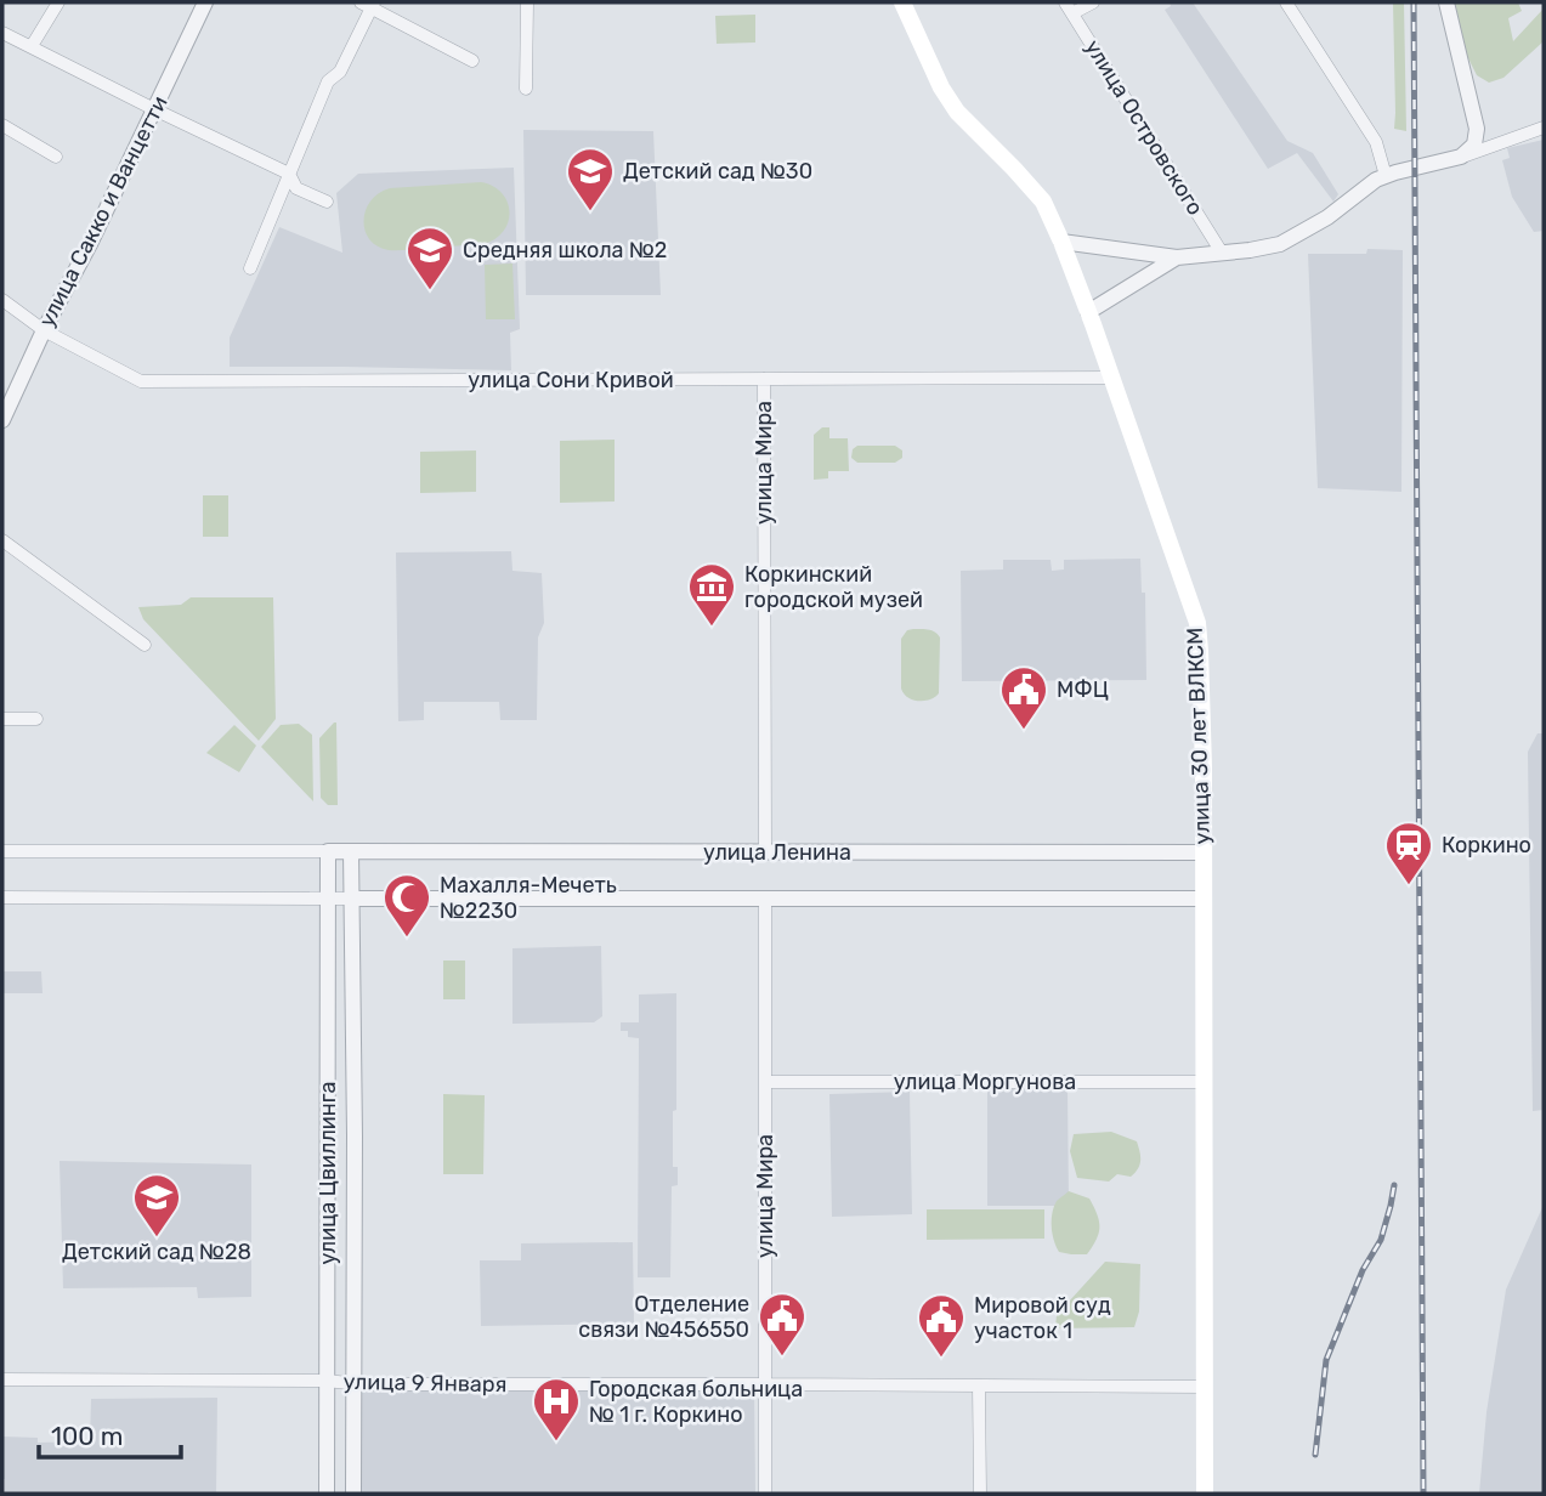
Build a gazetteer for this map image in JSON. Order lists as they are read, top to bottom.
{
  "streets": {
    "main road": ["улица 30 лет ВЛКСМ"],
    "street": [
      "улица Островского",
      "улица Сакко и Ванцетти",
      "улица Сони Кривой",
      "улица Мира",
      "улица Ленина",
      "улица Моргунова",
      "улица Цвиллинга",
      "улица 9 Января"
    ]
  },
  "crossings": [
    ["улица Сакко и Ванцетти", "улица Сони Кривой"],
    ["улица Сони Кривой", "улица Мира"],
    ["улица Сони Кривой", "улица 30 лет ВЛКСМ"],
    ["улица Мира", "улица Ленина"],
    ["улица Мира", "улица Моргунова"],
    ["улица Мира", "улица 9 Января"],
    ["улица 30 лет ВЛКСМ", "улица Ленина"],
    ["улица 30 лет ВЛКСМ", "улица Моргунова"],
    ["улица 30 лет ВЛКСМ", "улица 9 Января"],
    ["улица Ленина", "улица Цвиллинга"],
    ["улица Цвиллинга", "улица 9 Января"]
  ],
  "places": {
    "school or university": ["Детский сад №30", "Средняя школа №2", "Детский сад №28"],
    "museum": ["Коркинский городской музей"],
    "public building": ["МФЦ", "Отделение связи №456550", "Мировой суд участок 1"],
    "station": ["Коркино"],
    "mosque": ["Махалля-Мечеть №2230"],
    "hospital": ["Городская больница № 1 г. Коркино"]
  },
  "scale_bar": "100 m"
}
